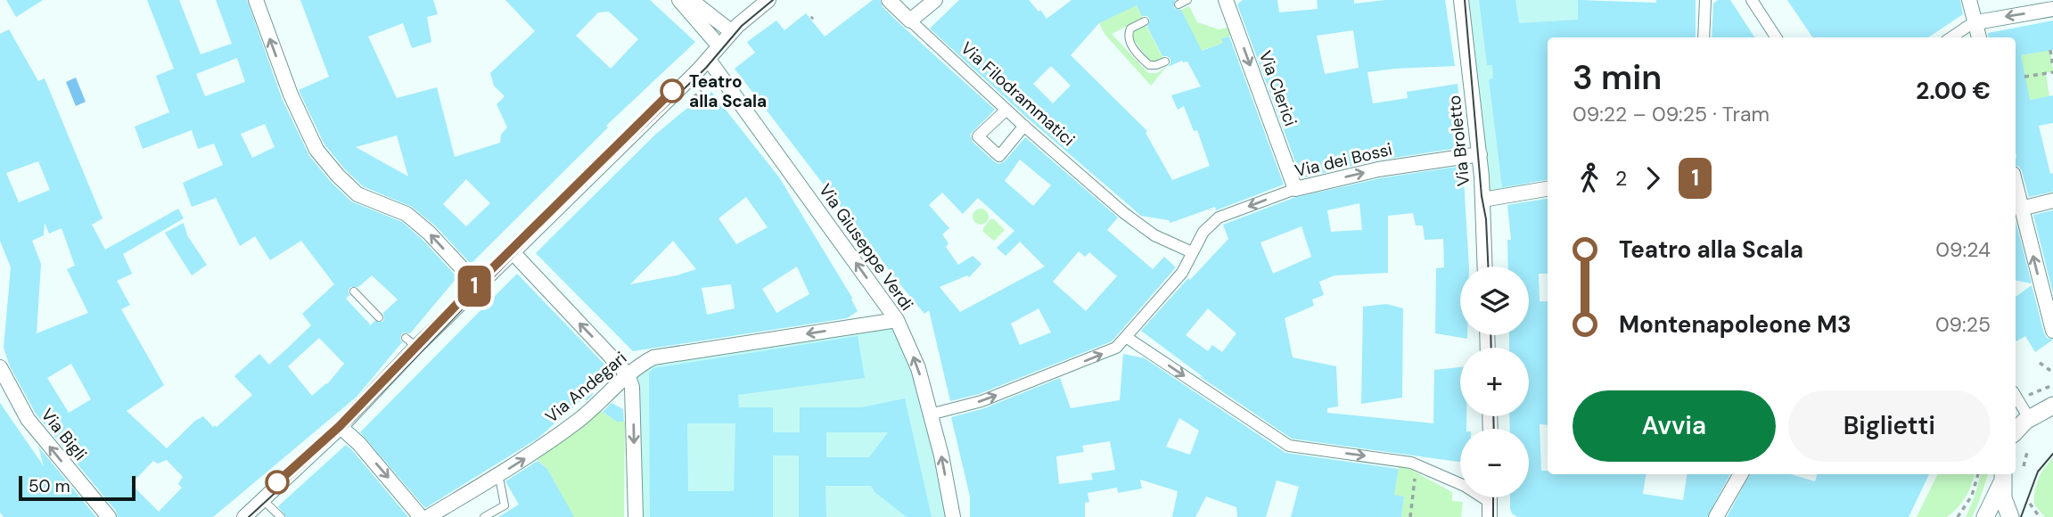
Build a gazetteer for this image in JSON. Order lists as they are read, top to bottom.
{
  "streets": {
    "street": [
      "Via Clerici",
      "Via Filodrammatici",
      "Via Broletto",
      "Via dei Bossi",
      "Via Giuseppe Verdi",
      "Via Andegari",
      "Via Bigli"
    ]
  },
  "crossings": [
    ["Via Clerici", "Via dei Bossi"],
    ["Via Filodrammatici", "Via dei Bossi"],
    ["Via Broletto", "Via dei Bossi"],
    ["Via Giuseppe Verdi", "Via Andegari"]
  ],
  "one_way": ["Via Clerici", "Via Giuseppe Verdi", "Via Bigli"],
  "places": ["Teatro alla Scala"],
  "lines": ["tram line 1"],
  "scale_bar": "50 m",
  "page": {
    "on_map": "1",
    "heading": ["3 min", "09:22 – 09:25 · Tram", "2.00 €"],
    "legs": ["2", "1"],
    "list": [
      {
        "name": "Teatro alla Scala",
        "value": "09:24"
      },
      {
        "name": "Montenapoleone M3",
        "value": "09:25"
      }
    ],
    "map_buttons": ["+", "−"],
    "buttons": ["Avvia", "Biglietti"],
    "scale": "50 m"
  }
}
